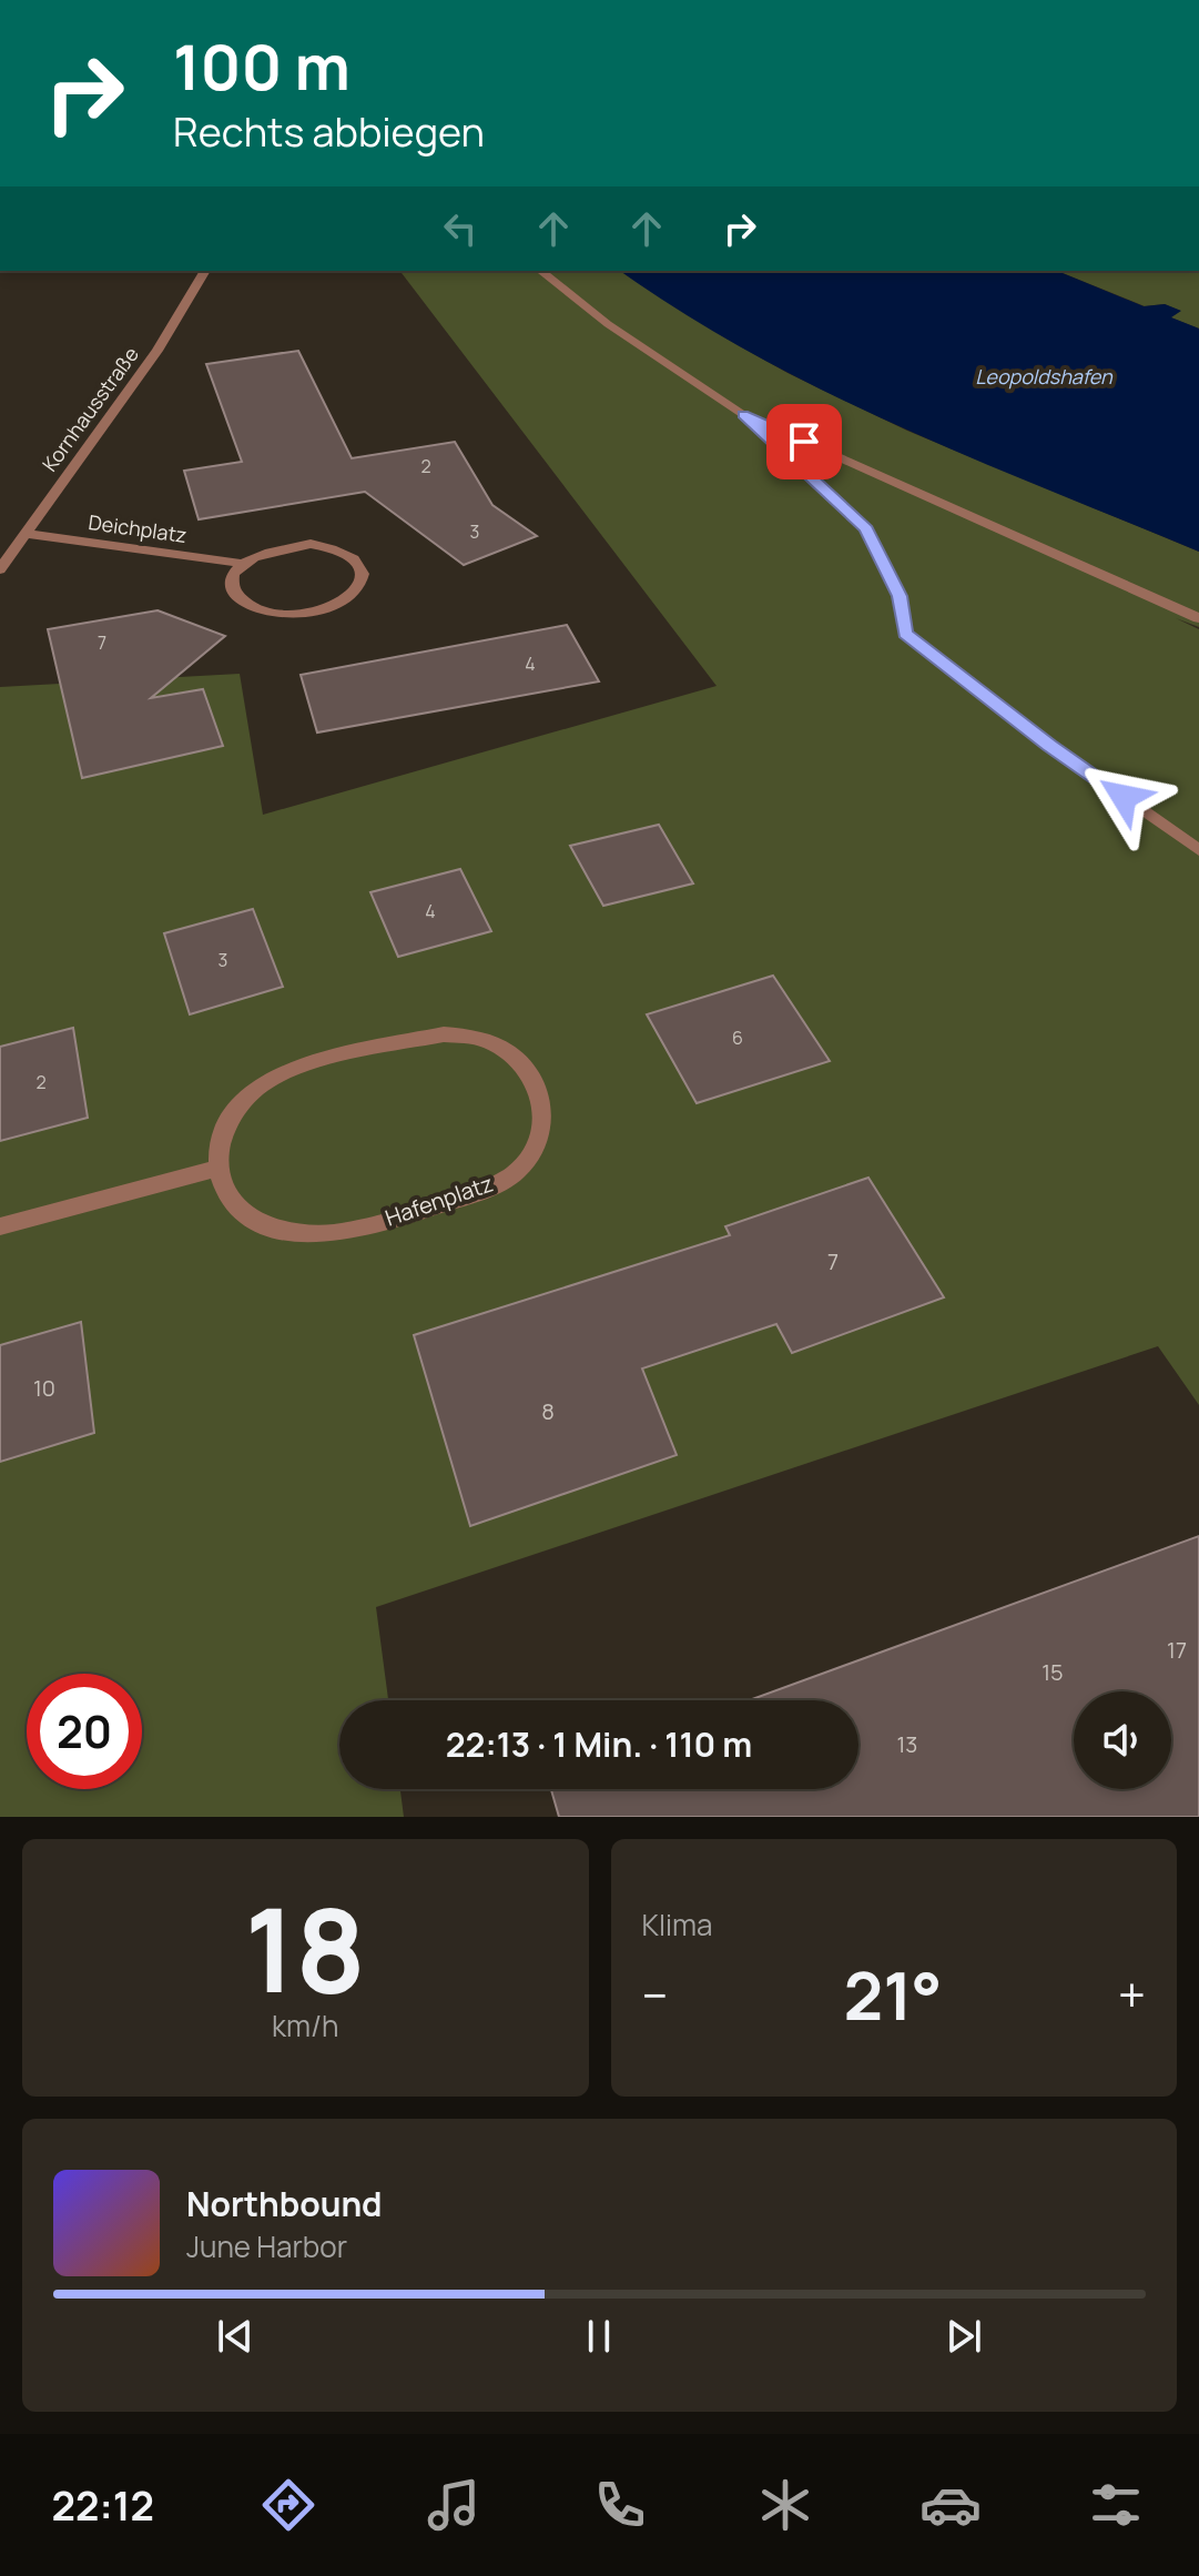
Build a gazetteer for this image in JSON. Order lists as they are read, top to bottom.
{
  "streets": {
    "street": ["Kornhausstraße", "Deichplatz", "Hafenplatz"]
  },
  "crossings": [
    ["Kornhausstraße", "Deichplatz"]
  ],
  "water": ["Leopoldshafen"],
  "house_numbers": [
    "2",
    "3",
    "7",
    "4",
    "4",
    "3",
    "6",
    "2",
    "7",
    "10",
    "8",
    "17",
    "15",
    "13"
  ],
  "page": {
    "turn": ["100 m", "Rechts abbiegen"],
    "limit": "20",
    "trip": "22:13 · 1 Min. · 110 m",
    "tile": [
      ["18", "km/h"],
      "Klima"
    ],
    "heat": ["−", "21°", "+"],
    "song": ["Northbound", "June Harbor"],
    "tabs": "22:12"
  }
}
